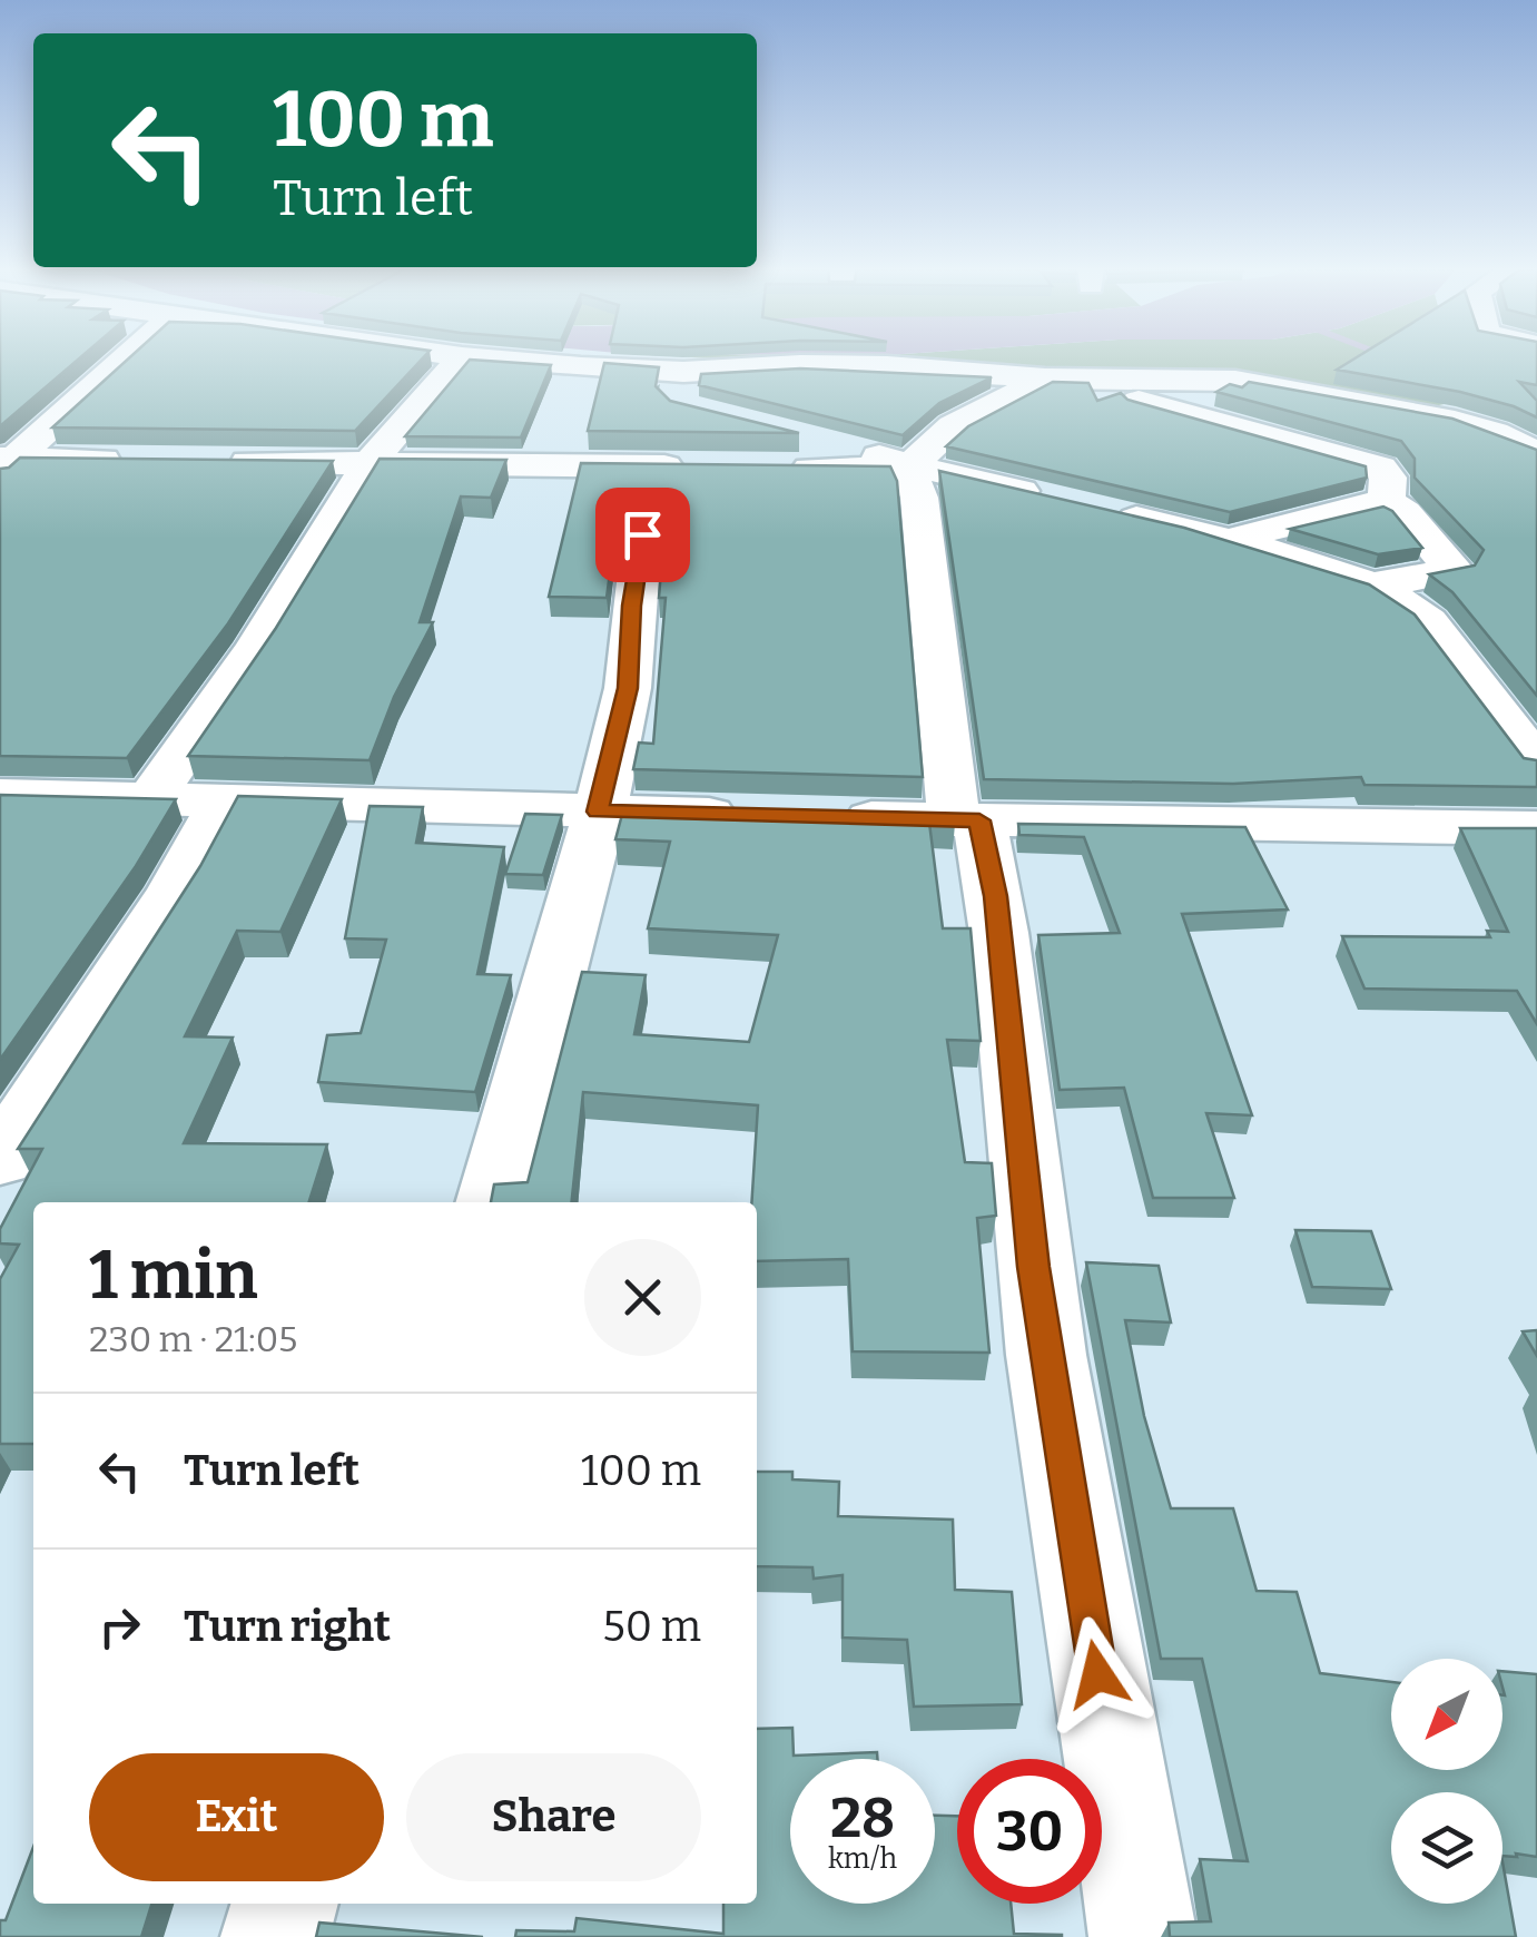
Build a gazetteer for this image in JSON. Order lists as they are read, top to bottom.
{
  "north": "bottom left",
  "page": {
    "turn": ["100 m", "Turn left"],
    "heading": ["1 min", "230 m · 21:05"],
    "list": [
      {
        "name": "Turn left",
        "value": "100 m"
      },
      {
        "name": "Turn right",
        "value": "50 m"
      }
    ],
    "buttons": ["Exit", "Share"],
    "speed": "28 km/h",
    "limit": "30"
  }
}
